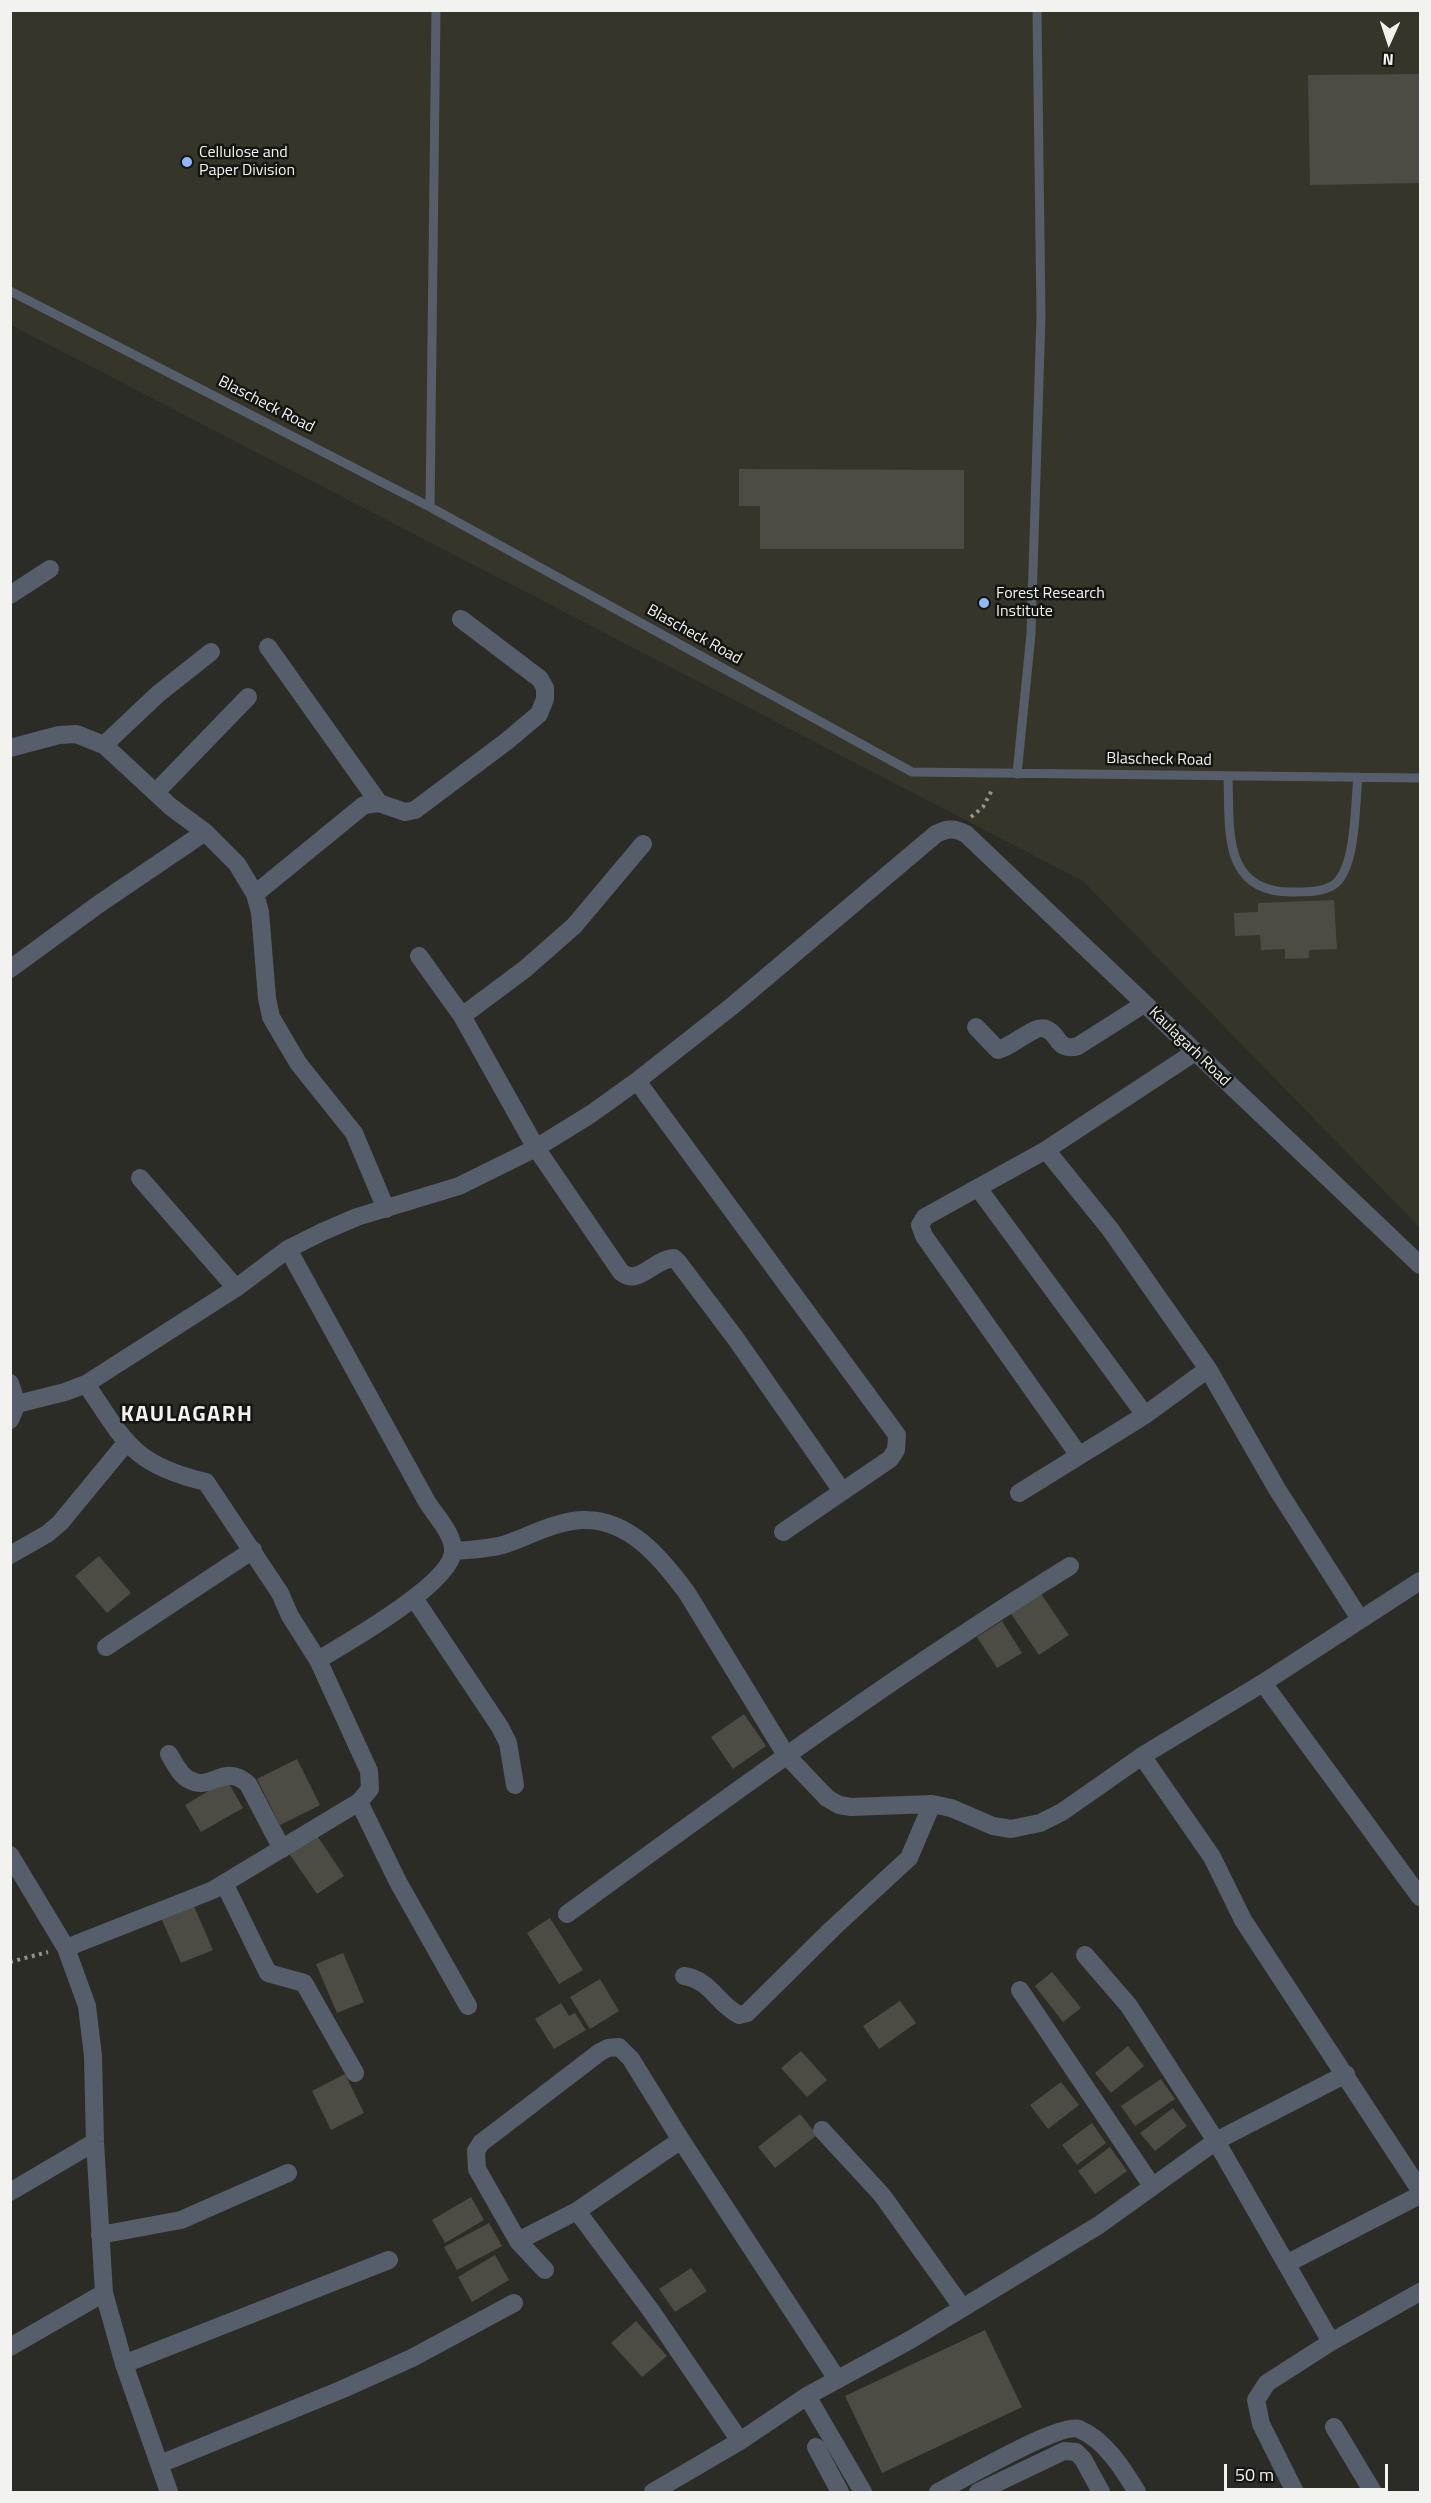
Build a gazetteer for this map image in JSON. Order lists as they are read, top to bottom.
{
  "streets": {
    "street": ["Kaulagarh Road"],
    "lane": ["Blascheck Road"]
  },
  "districts": ["KAULAGARH"],
  "places": ["Cellulose and Paper Division", "Forest Research Institute"],
  "scale_bar": "50 m",
  "north": "bottom"
}
